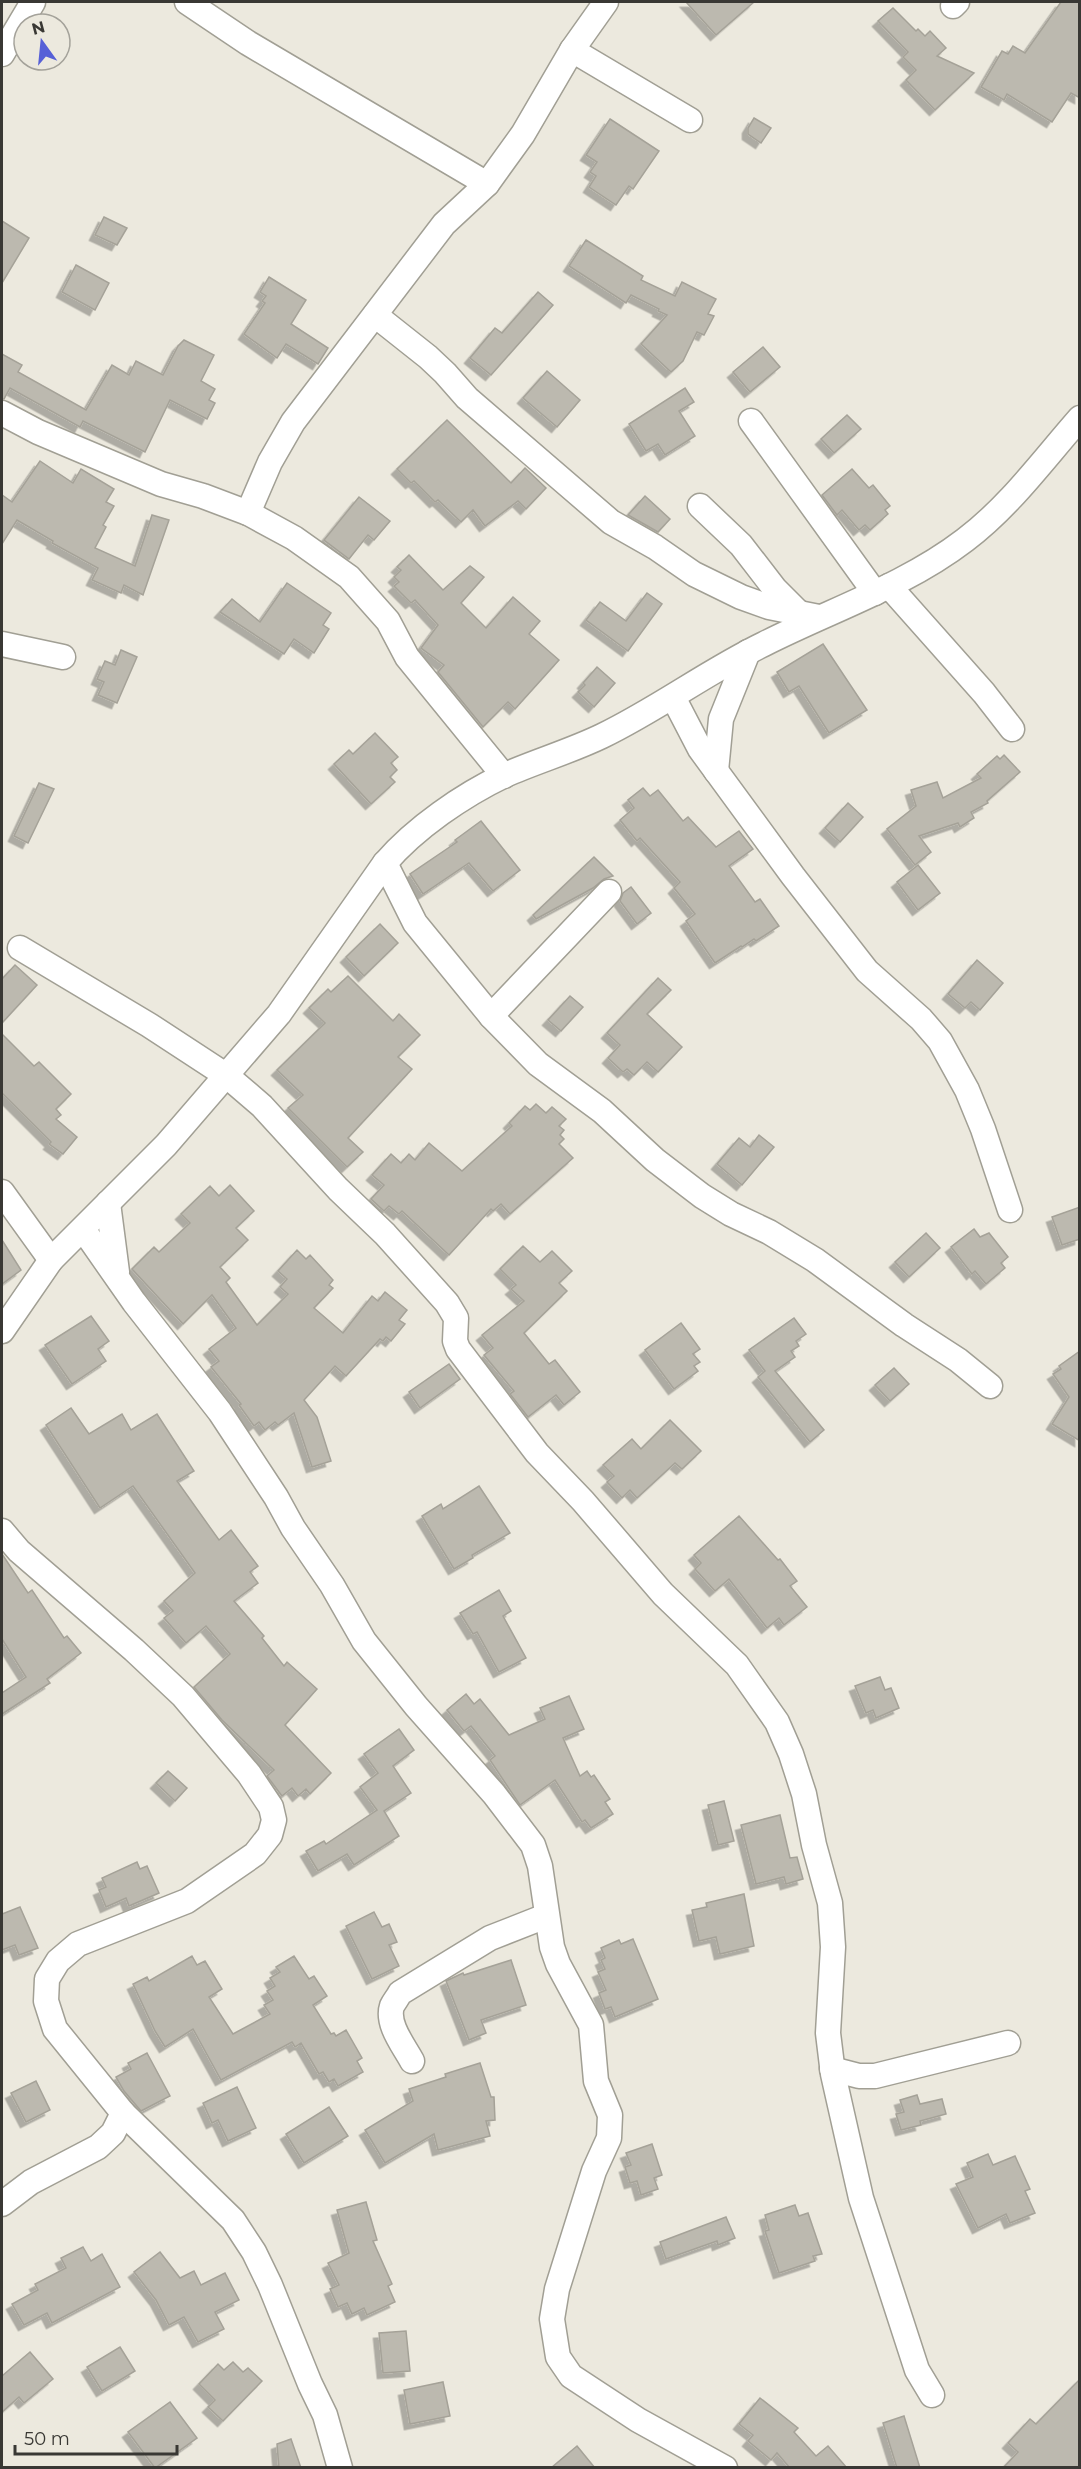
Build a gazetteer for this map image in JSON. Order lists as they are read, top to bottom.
{
  "scale_bar": "50 m",
  "north": "top"
}
